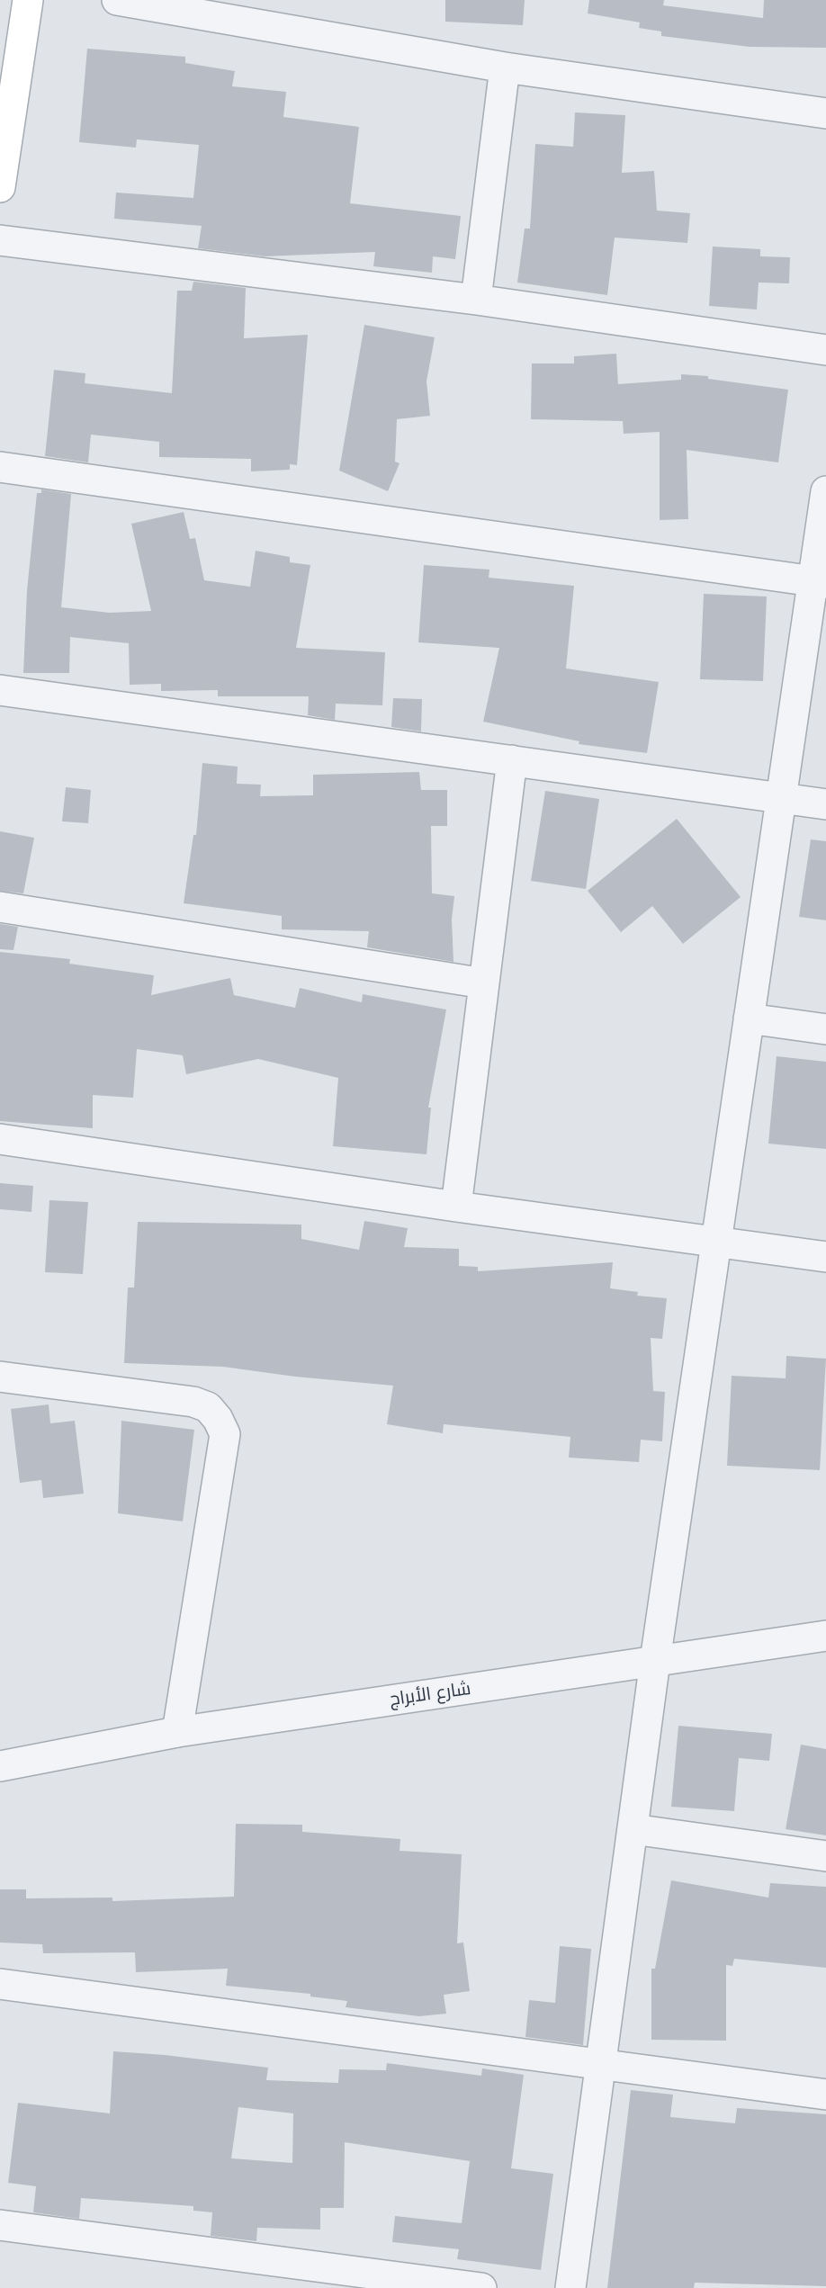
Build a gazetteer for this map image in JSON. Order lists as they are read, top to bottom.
{
  "streets": {
    "street": ["شارع الأبراج"]
  }
}
